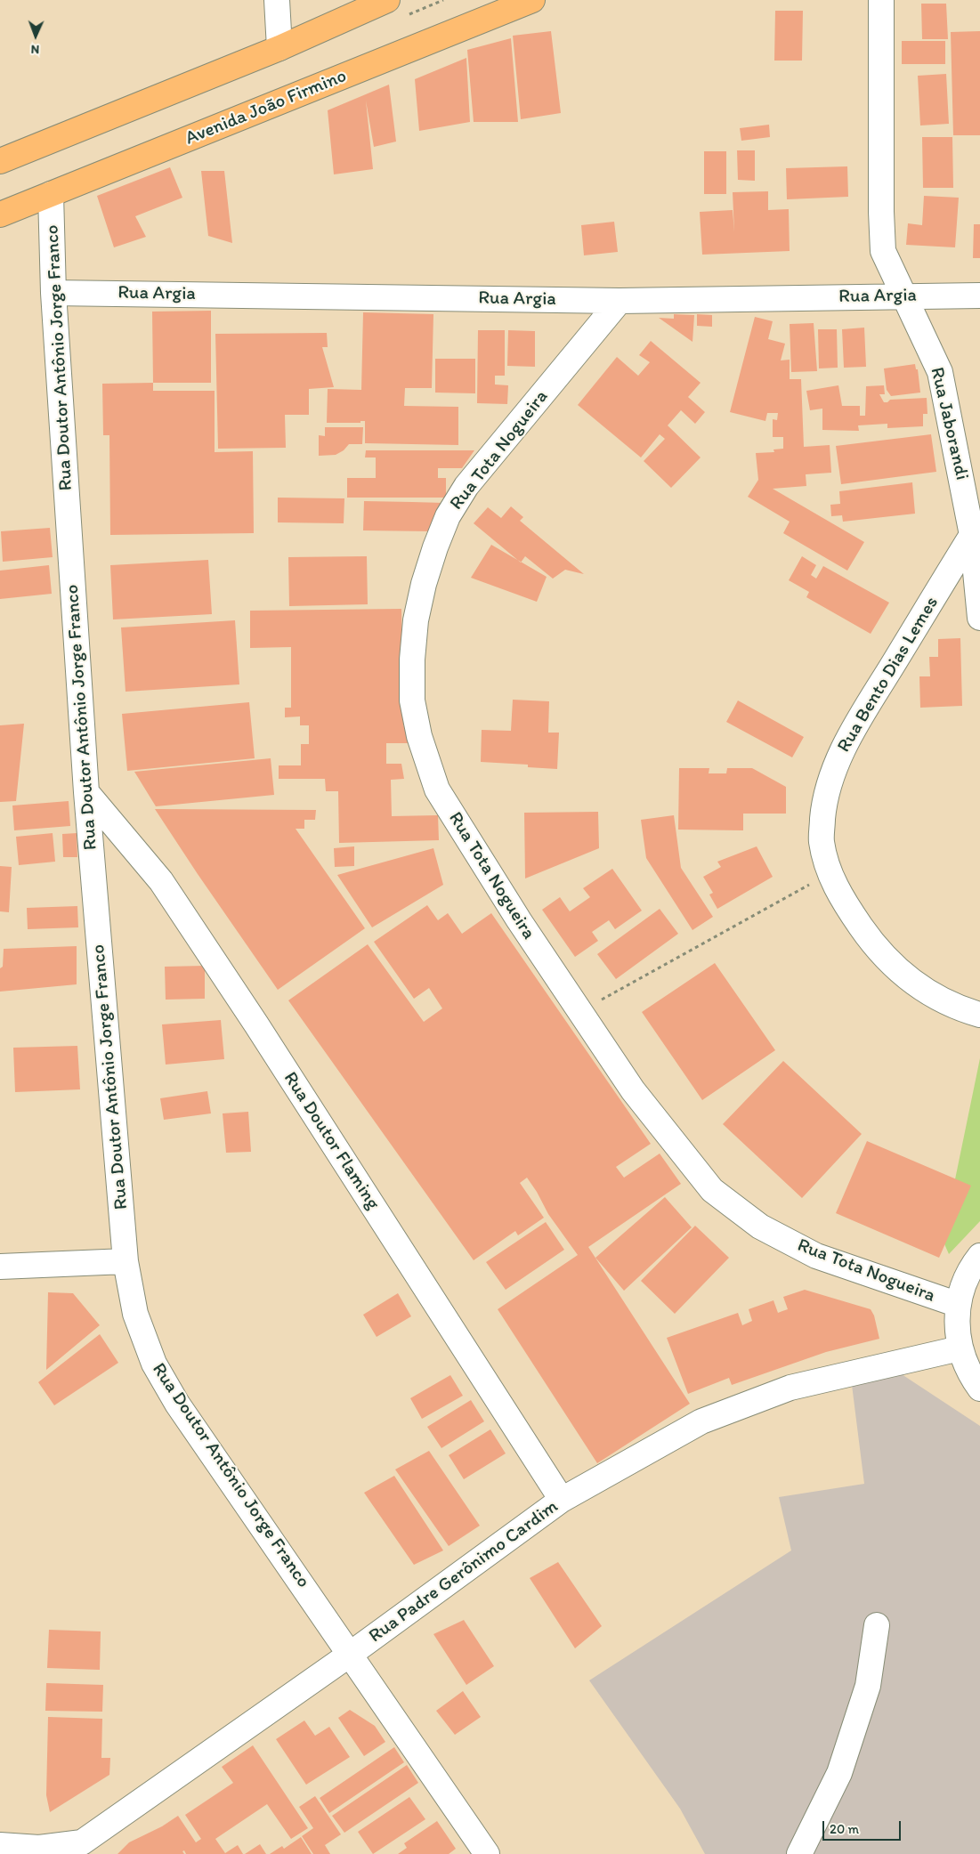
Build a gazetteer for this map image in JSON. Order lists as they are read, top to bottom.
{
  "streets": {
    "main road": ["Avenida João Firmino"],
    "street": [
      "Rua Argia",
      "Rua Doutor Antônio Jorge Franco",
      "Rua Jaborandi",
      "Rua Tota Nogueira",
      "Rua Bento Dias Lemes",
      "Rua Doutor Flaming",
      "Rua Padre Gerônimo Cardim"
    ]
  },
  "crossings": [
    ["Avenida João Firmino", "Rua Doutor Antônio Jorge Franco"],
    ["Rua Argia", "Rua Doutor Antônio Jorge Franco"],
    ["Rua Argia", "Rua Jaborandi"],
    ["Rua Argia", "Rua Tota Nogueira"],
    ["Rua Doutor Antônio Jorge Franco", "Rua Doutor Flaming"],
    ["Rua Doutor Antônio Jorge Franco", "Rua Padre Gerônimo Cardim"],
    ["Rua Jaborandi", "Rua Bento Dias Lemes"],
    ["Rua Doutor Flaming", "Rua Padre Gerônimo Cardim"]
  ],
  "scale_bar": "20 m",
  "north": "bottom"
}
